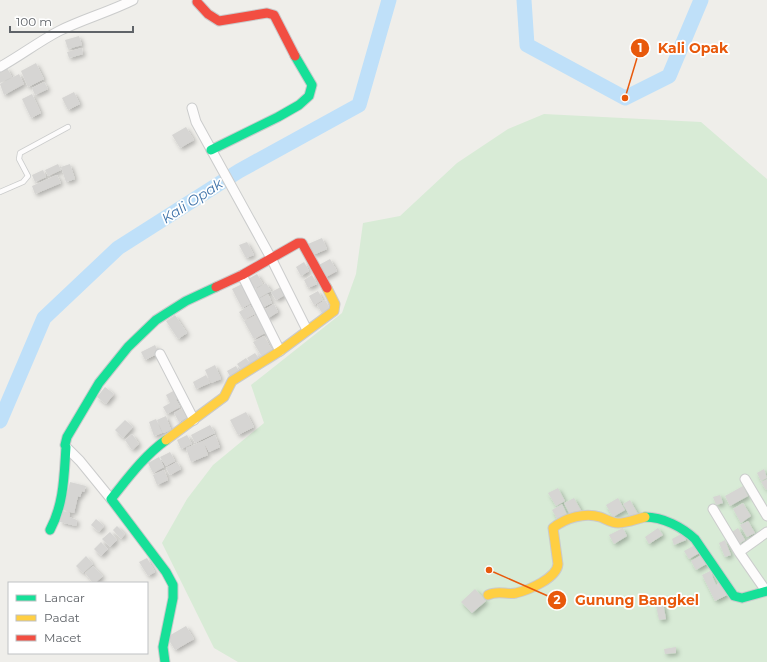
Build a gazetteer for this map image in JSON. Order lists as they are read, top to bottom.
{
  "water": ["Kali Opak"],
  "places": ["Kali Opak", "Gunung Bangkel"],
  "legend": ["Lancar", "Padat", "Macet"],
  "scale_bar": "100 m"
}
